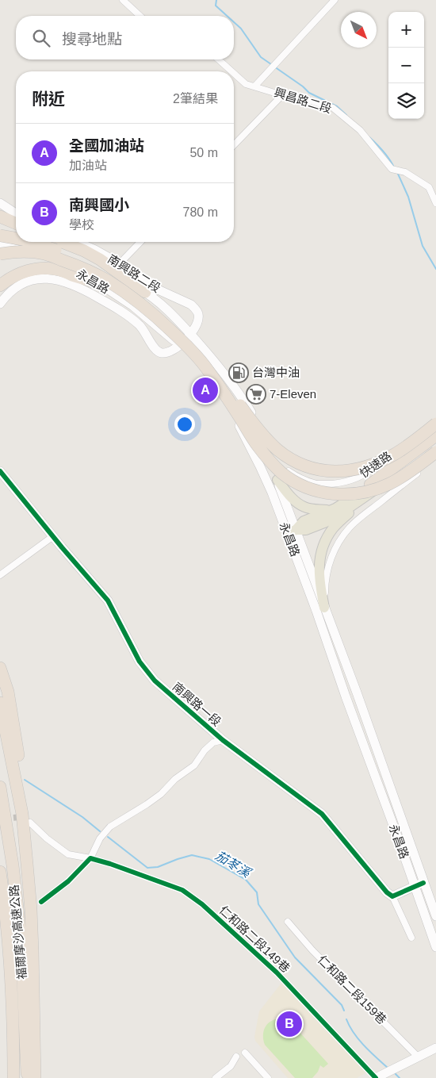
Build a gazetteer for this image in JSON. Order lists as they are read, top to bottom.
{
  "streets": {
    "highway": ["福爾摩沙高速公路"],
    "main road": [
      "南興路二段",
      "永昌路",
      "快速路",
      "南興路一段"
    ],
    "street": ["興昌路二段", "仁和路二段149巷", "仁和路二段159巷"]
  },
  "crossings": [
    ["南興路二段", "永昌路"],
    ["永昌路", "快速路"]
  ],
  "water": ["茄苳溪"],
  "places": {
    "fuel station": ["台灣中油"],
    "supermarket": ["7-Eleven"]
  },
  "north": "bottom right",
  "page": {
    "map_buttons": ["+", "−"],
    "search": "搜尋地點",
    "heading": ["附近", "2筆結果"],
    "list": [
      {
        "mark": "A",
        "name": "全國加油站",
        "note": "加油站",
        "value": "50 m"
      },
      {
        "mark": "B",
        "name": "南興國小",
        "note": "學校",
        "value": "780 m"
      }
    ],
    "pins": ["A", "B"]
  }
}
